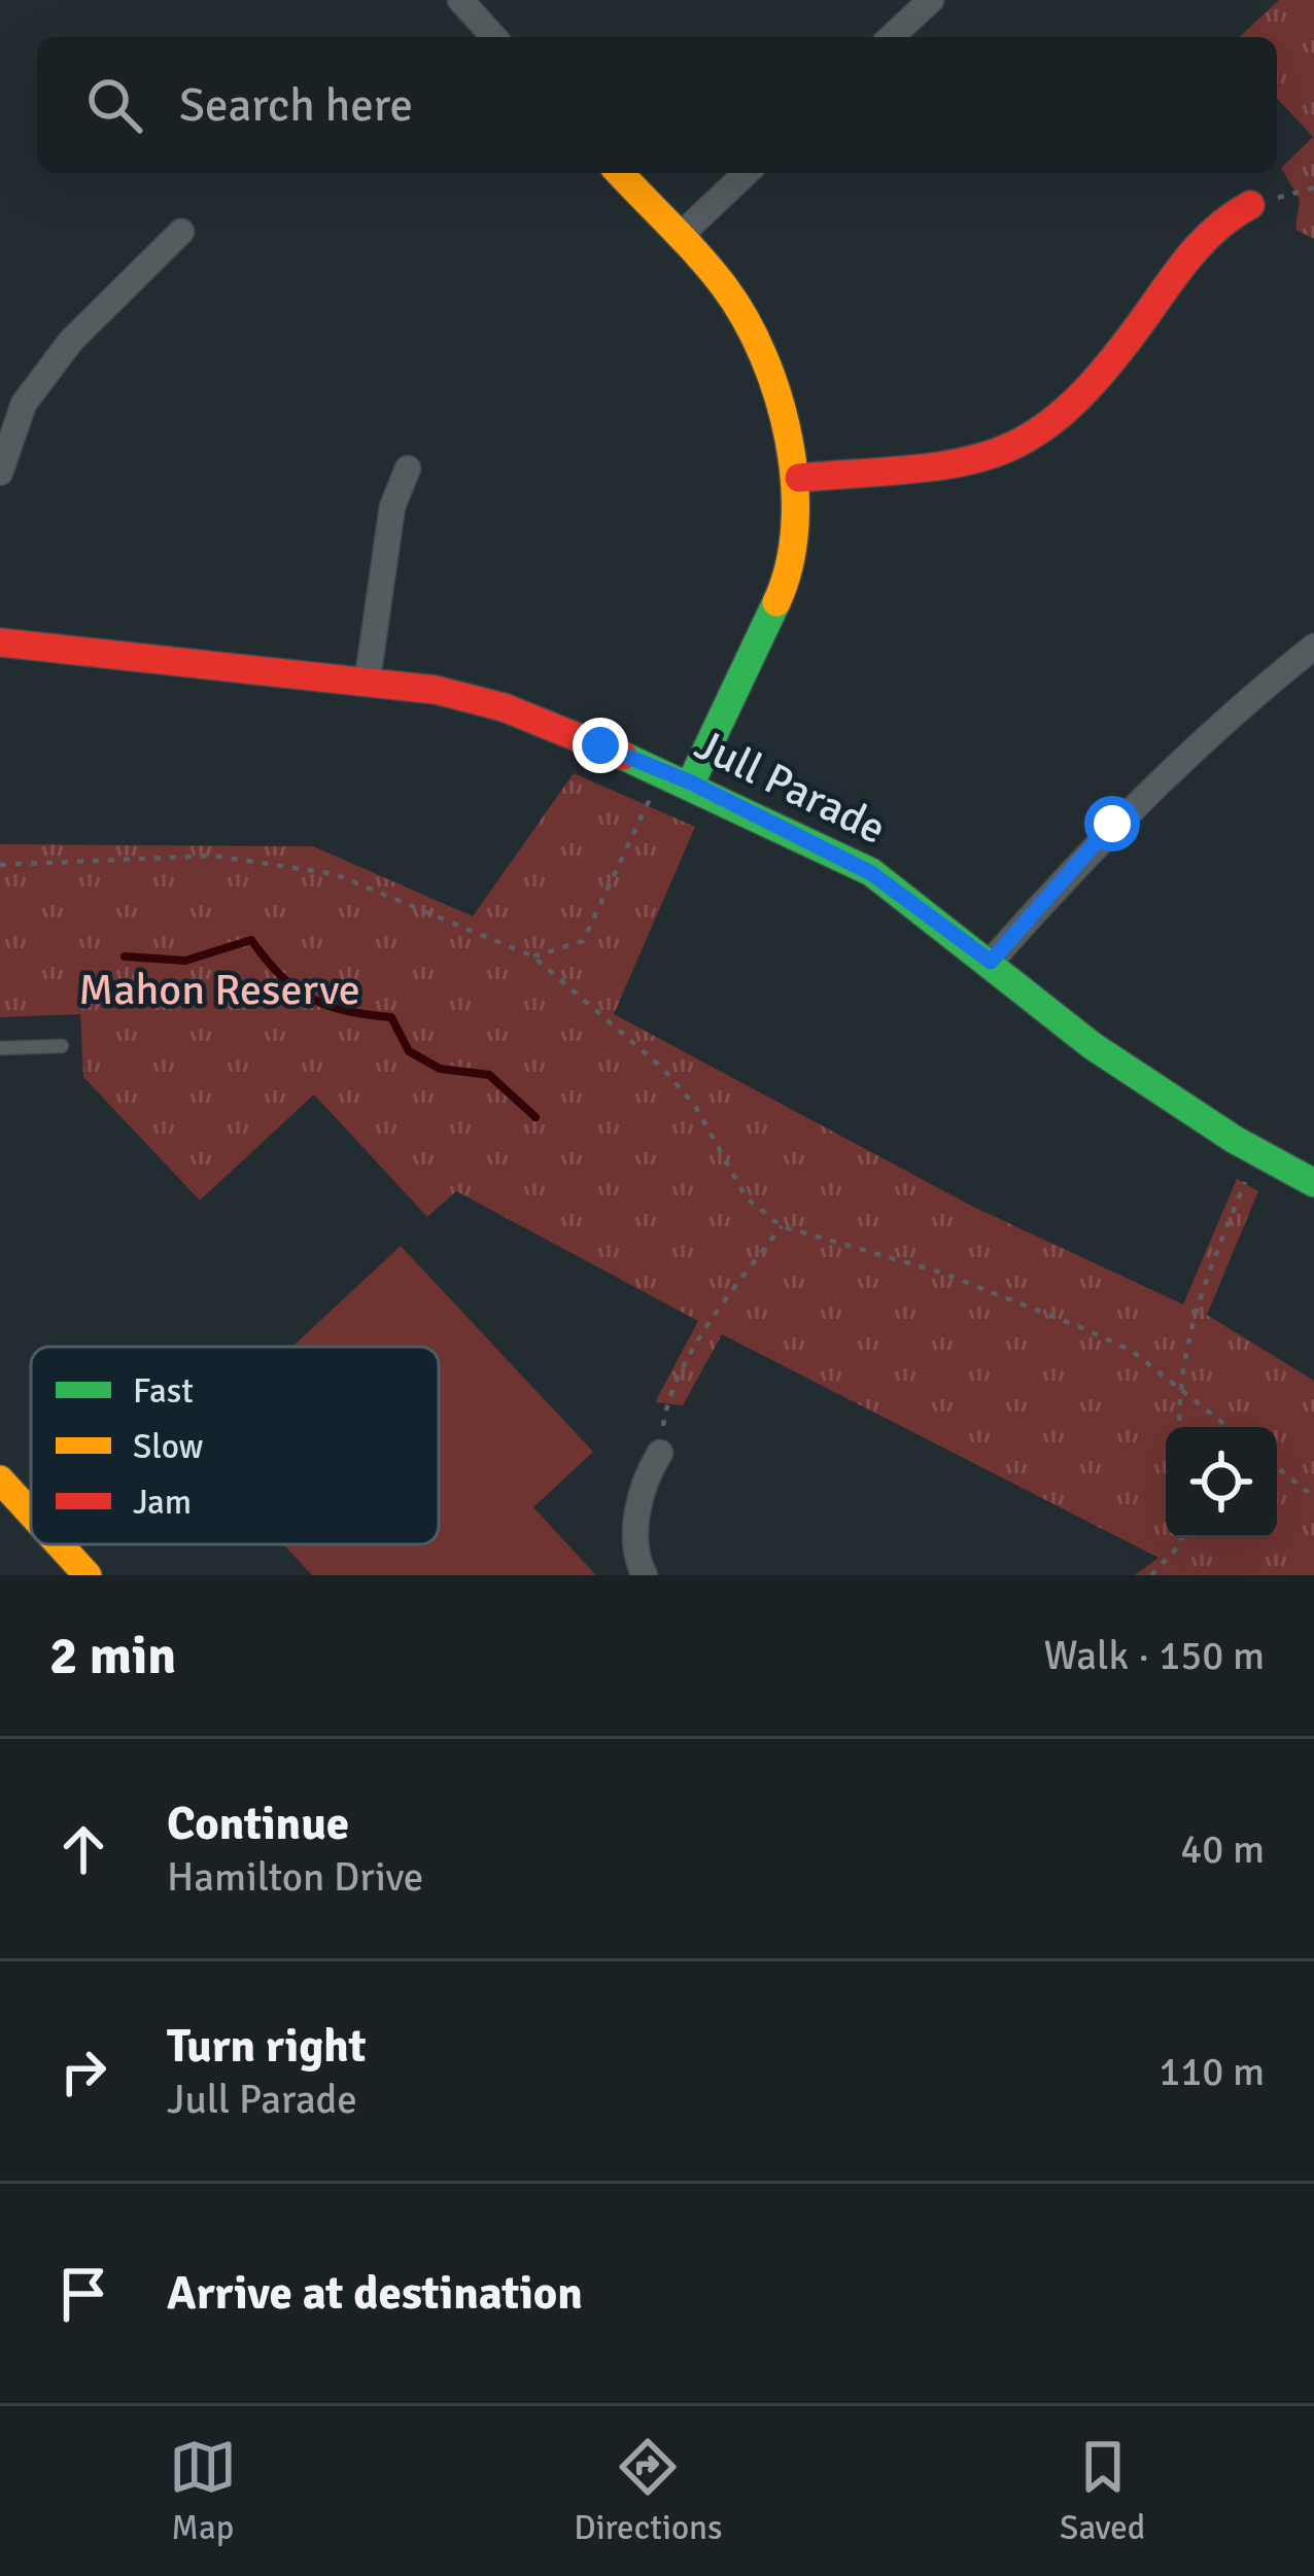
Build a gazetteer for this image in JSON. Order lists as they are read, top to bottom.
{
  "streets": {
    "street": ["Jull Parade"]
  },
  "parks": ["Mahon Reserve"],
  "legend": ["Fast", "Slow", "Jam"],
  "page": {
    "search": "Search here",
    "heading": ["2 min", "Walk · 150 m"],
    "list": [
      ["Continue", "Hamilton Drive", "40 m"],
      ["Turn right", "Jull Parade", "110 m"],
      "Arrive at destination"
    ],
    "nav": ["Map", "Directions", "Saved"]
  }
}
